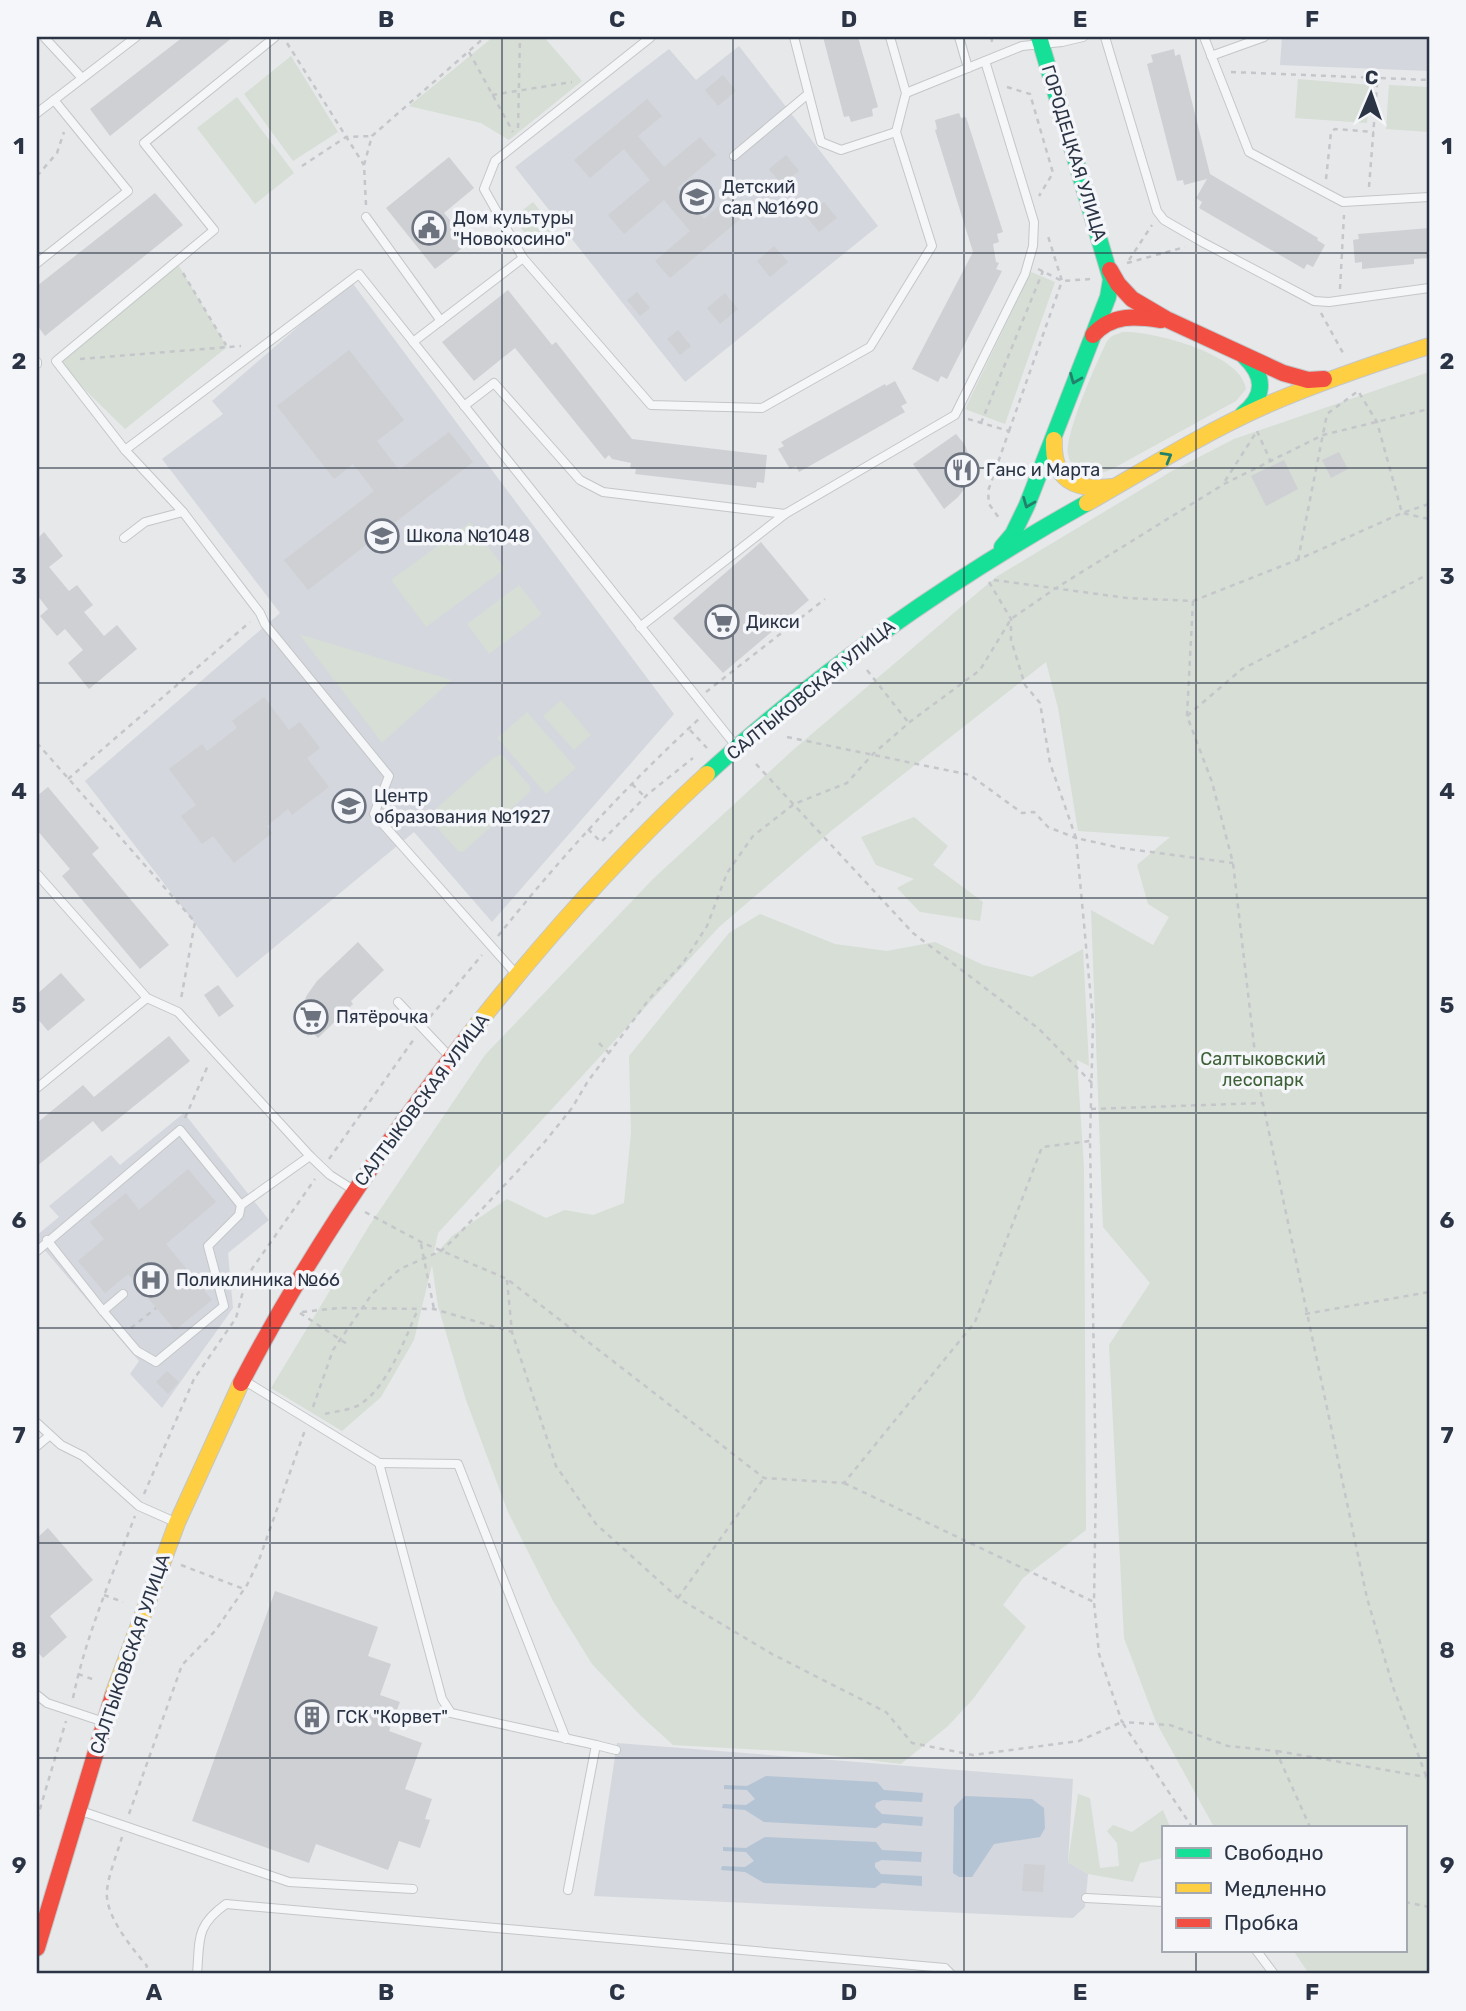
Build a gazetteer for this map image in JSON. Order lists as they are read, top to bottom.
{
  "streets": {
    "street": ["ГОРОДЕЦКАЯ УЛИЦА", "САЛТЫКОВСКАЯ УЛИЦА"]
  },
  "parks": ["Салтыковский лесопарк"],
  "places": {
    "school or university": ["Детский сад №1690", "Школа №1048", "Центр образования №1927"],
    "public building": ["Дом культуры \"Новокосино\""],
    "restaurant": ["Ганс и Марта"],
    "supermarket": ["Дикси", "Пятёрочка"],
    "hospital": ["Поликлиника №66"],
    "building": ["ГСК \"Корвет\""]
  },
  "legend": ["Свободно", "Медленно", "Пробка"],
  "north": "top",
  "grid": {
    "columns": [
      "A",
      "B",
      "C",
      "D",
      "E",
      "F"
    ],
    "rows": [
      "1",
      "2",
      "3",
      "4",
      "5",
      "6",
      "7",
      "8",
      "9"
    ]
  }
}
